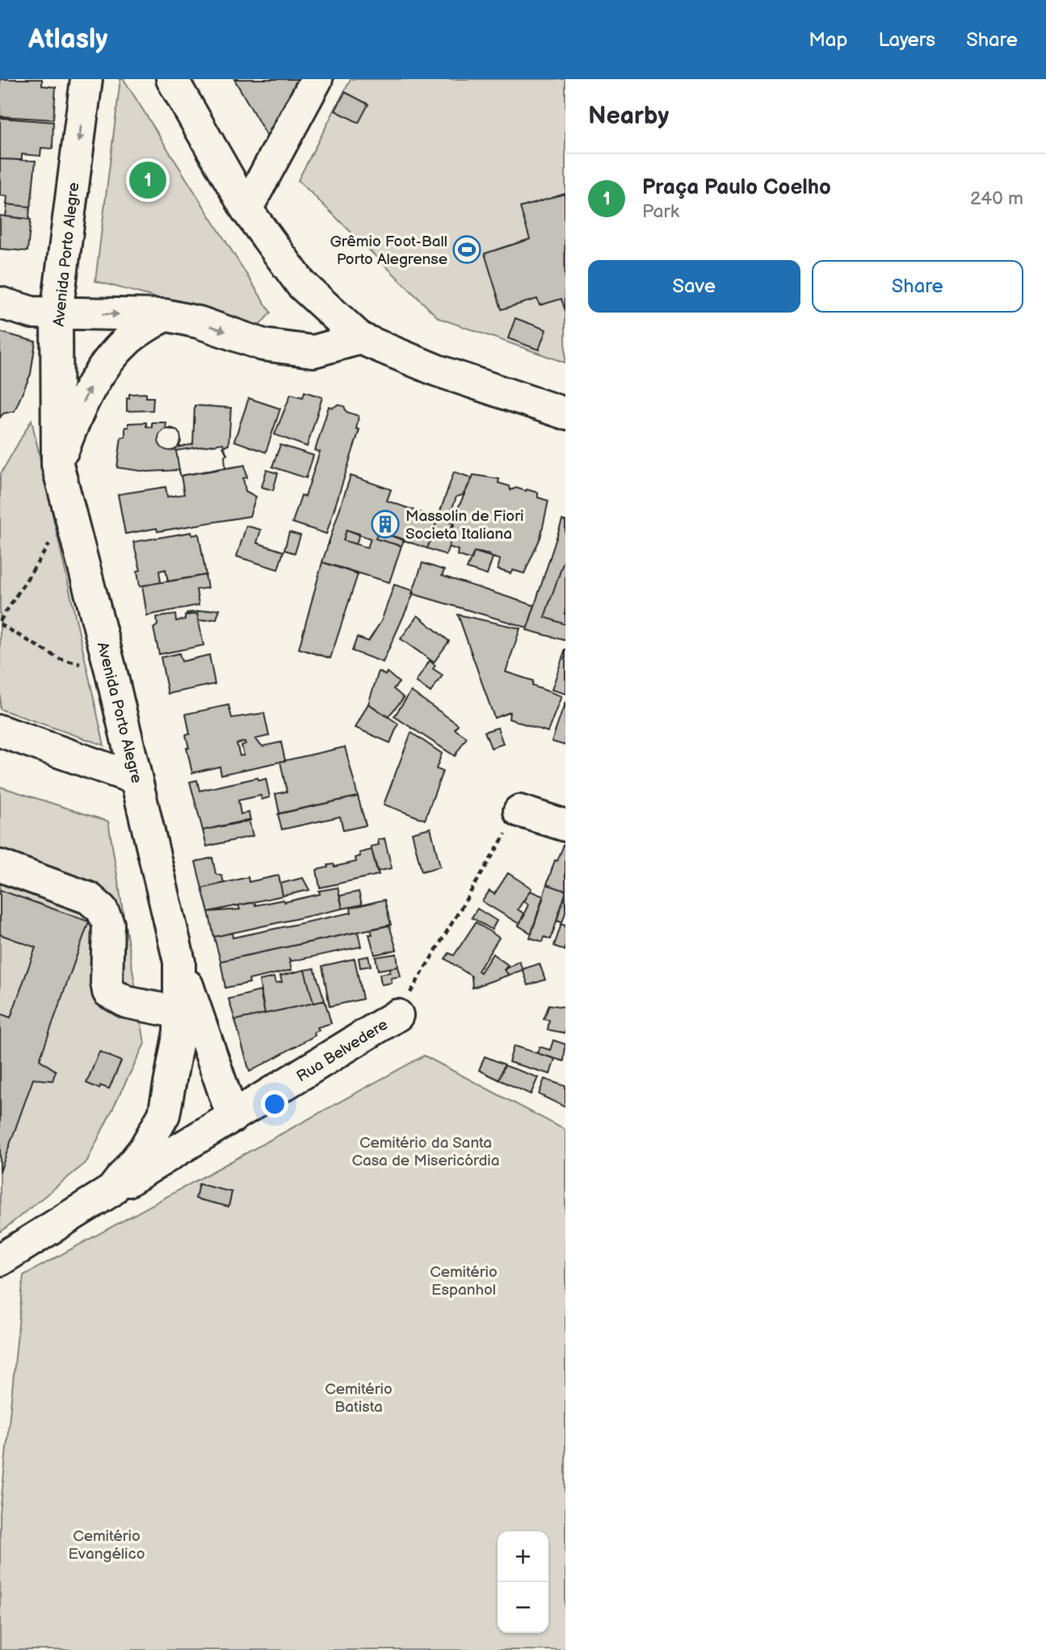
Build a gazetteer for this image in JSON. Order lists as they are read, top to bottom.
{
  "streets": {
    "street": ["Avenida Porto Alegre", "Rua Belvedere"]
  },
  "crossings": [
    ["Avenida Porto Alegre", "Rua Belvedere"]
  ],
  "parks": [
    "Cemitério da Santa Casa de Misericórdia",
    "Cemitério Espanhol",
    "Cemitério Batista",
    "Cemitério Evangélico"
  ],
  "places": {
    "sports": ["Grêmio Foot-Ball Porto Alegrense"],
    "building": ["Massolin de Fiori Societa Italiana"]
  },
  "page": {
    "header": "Atlasly",
    "nav": ["Map", "Layers", "Share"],
    "heading": "Nearby",
    "list": [
      {
        "mark": "1",
        "name": "Praça Paulo Coelho",
        "note": "Park",
        "value": "240 m"
      }
    ],
    "pins": "1",
    "buttons": ["Save", "Share"],
    "map_buttons": ["+", "−"]
  }
}
